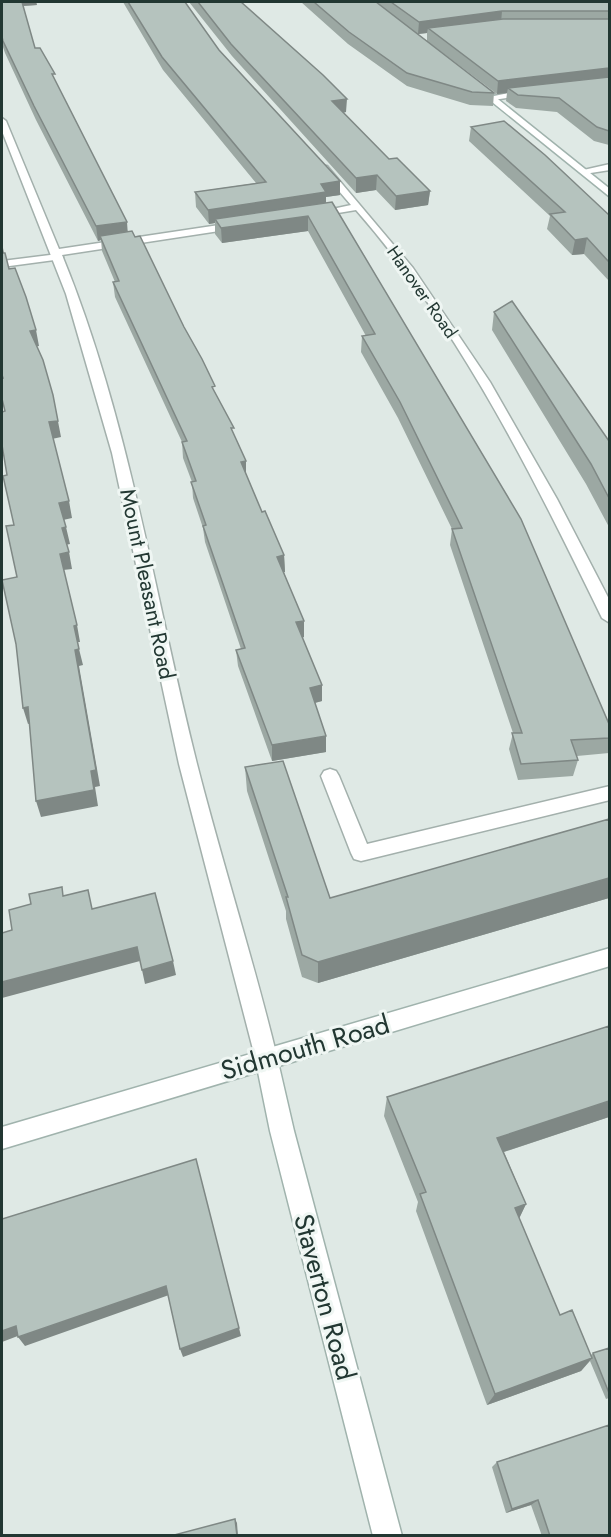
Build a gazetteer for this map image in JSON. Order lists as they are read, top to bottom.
{
  "streets": {
    "street": [
      "Hanover Road",
      "Mount Pleasant Road",
      "Sidmouth Road",
      "Staverton Road"
    ]
  },
  "crossings": [
    ["Mount Pleasant Road", "Sidmouth Road"],
    ["Mount Pleasant Road", "Staverton Road"],
    ["Sidmouth Road", "Staverton Road"]
  ]
}
